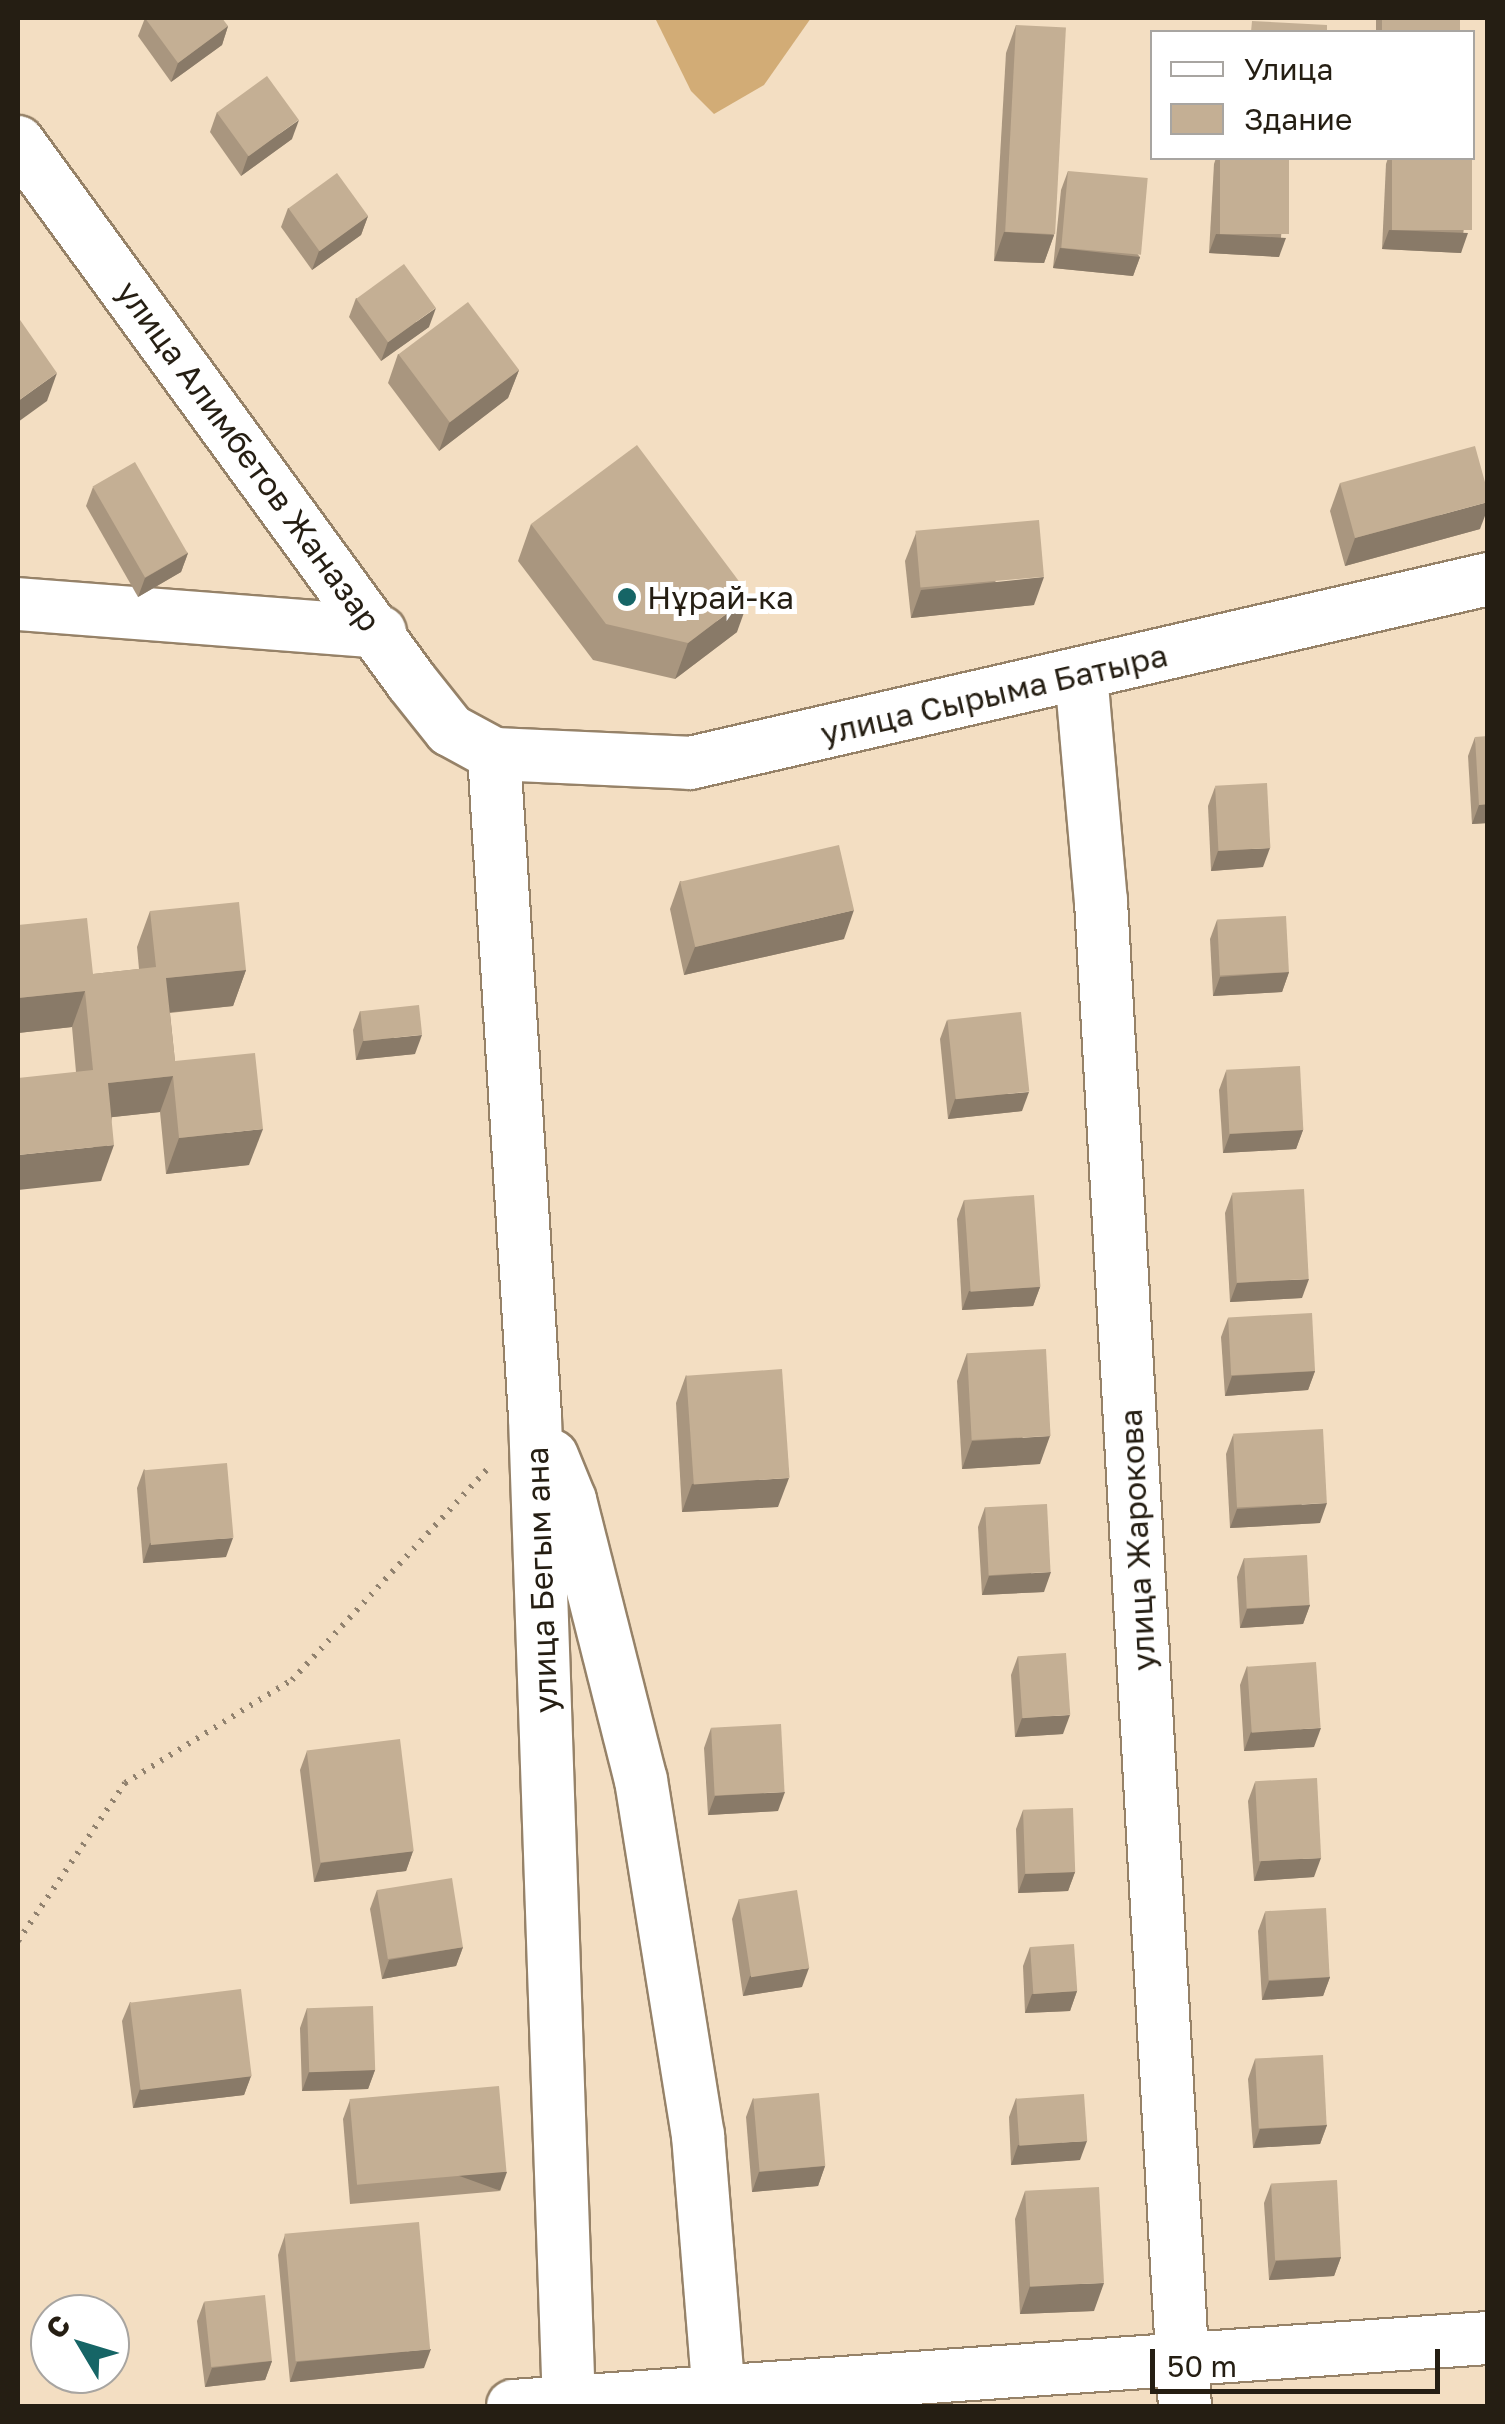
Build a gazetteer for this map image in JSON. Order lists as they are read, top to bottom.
{
  "streets": {
    "street": [
      "улица Алимбетов Жаназар",
      "улица Сырыма Батыра",
      "улица Жарокова",
      "улица Бегым ана"
    ]
  },
  "crossings": [
    ["улица Алимбетов Жаназар", "улица Сырыма Батыра"],
    ["улица Алимбетов Жаназар", "улица Бегым ана"],
    ["улица Сырыма Батыра", "улица Жарокова"],
    ["улица Сырыма Батыра", "улица Бегым ана"]
  ],
  "places": ["Нұрай-ка"],
  "legend": ["Улица", "Здание"],
  "scale_bar": "50 m",
  "north": "top left"
}
